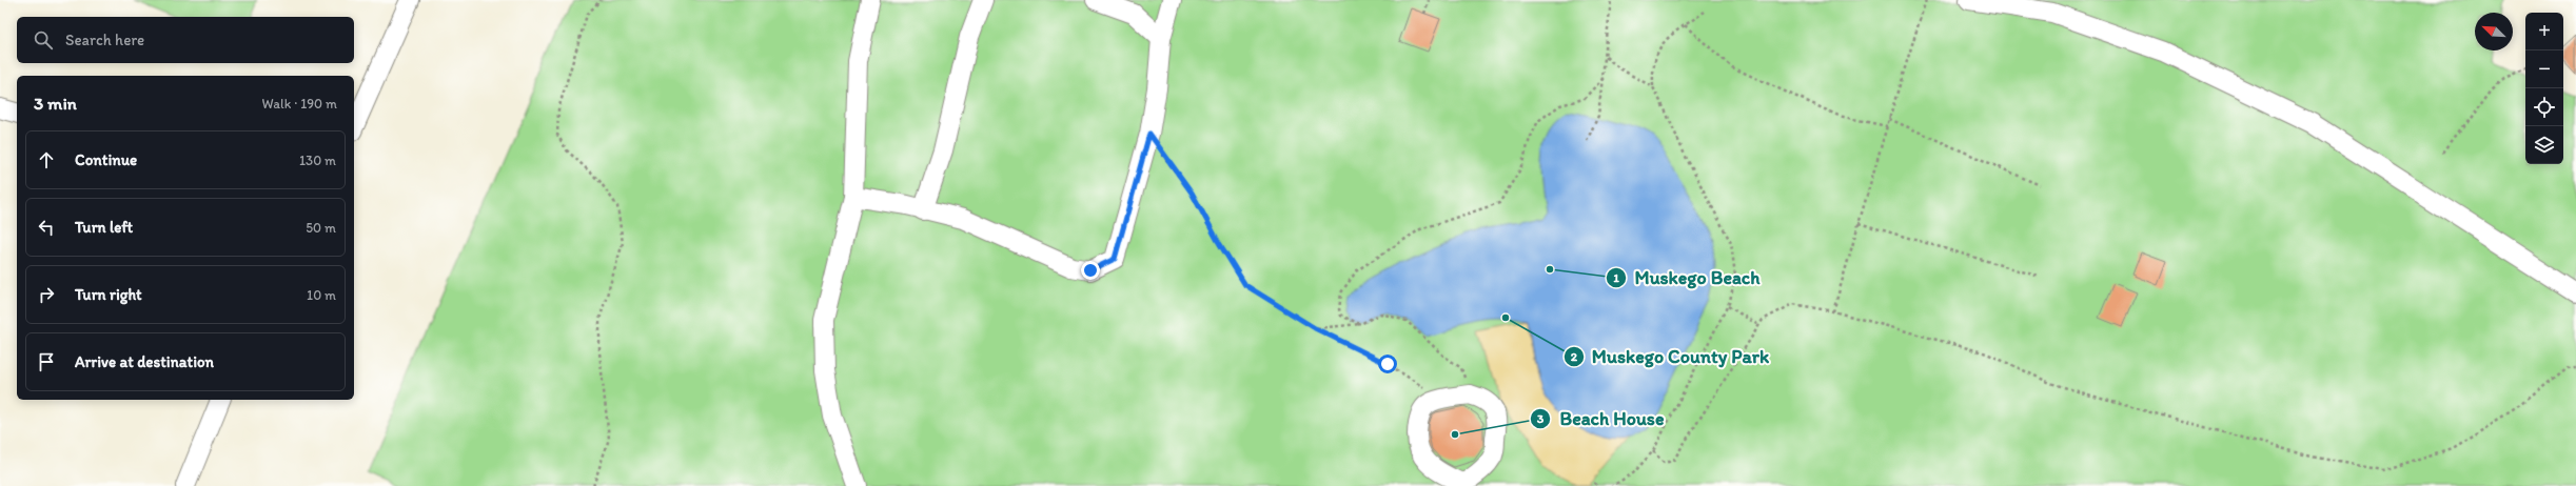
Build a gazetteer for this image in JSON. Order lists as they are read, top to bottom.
{
  "places": ["Muskego Beach", "Muskego County Park", "Beach House"],
  "north": "top left",
  "page": {
    "map_buttons": ["+", "−"],
    "search": "Search here",
    "heading": ["3 min", "Walk · 190 m"],
    "list": [
      ["Continue", "130 m"],
      ["Turn left", "50 m"],
      ["Turn right", "10 m"],
      "Arrive at destination"
    ]
  }
}
